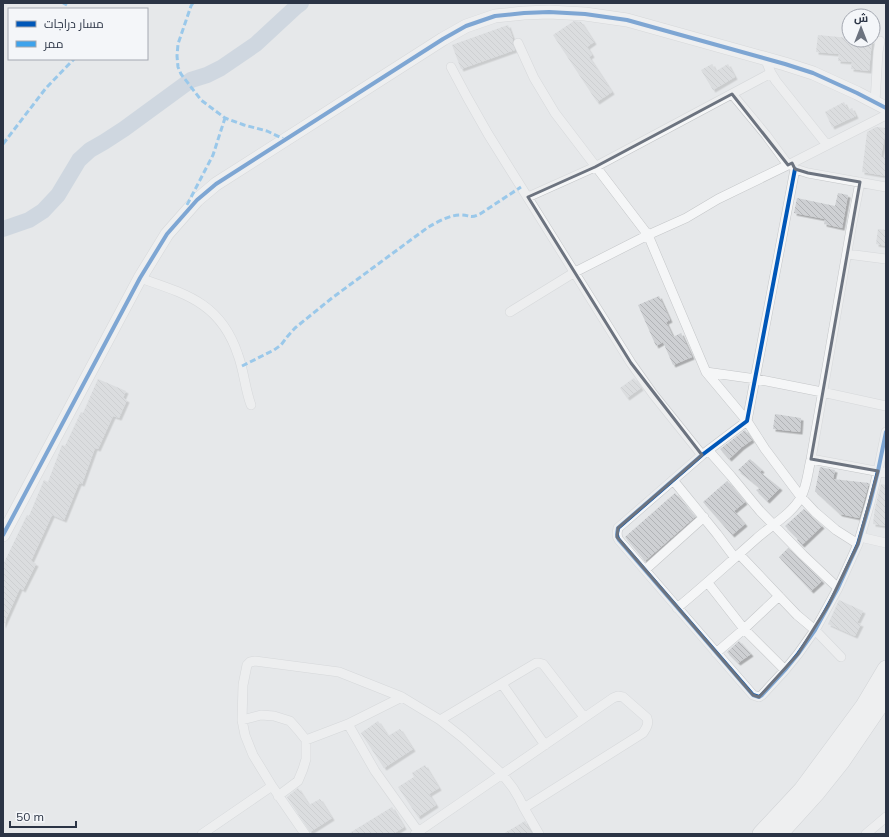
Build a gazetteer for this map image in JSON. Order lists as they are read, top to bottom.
{
  "legend": ["مسار دراجات", "ممر"],
  "scale_bar": "50 m",
  "north": "top"
}
